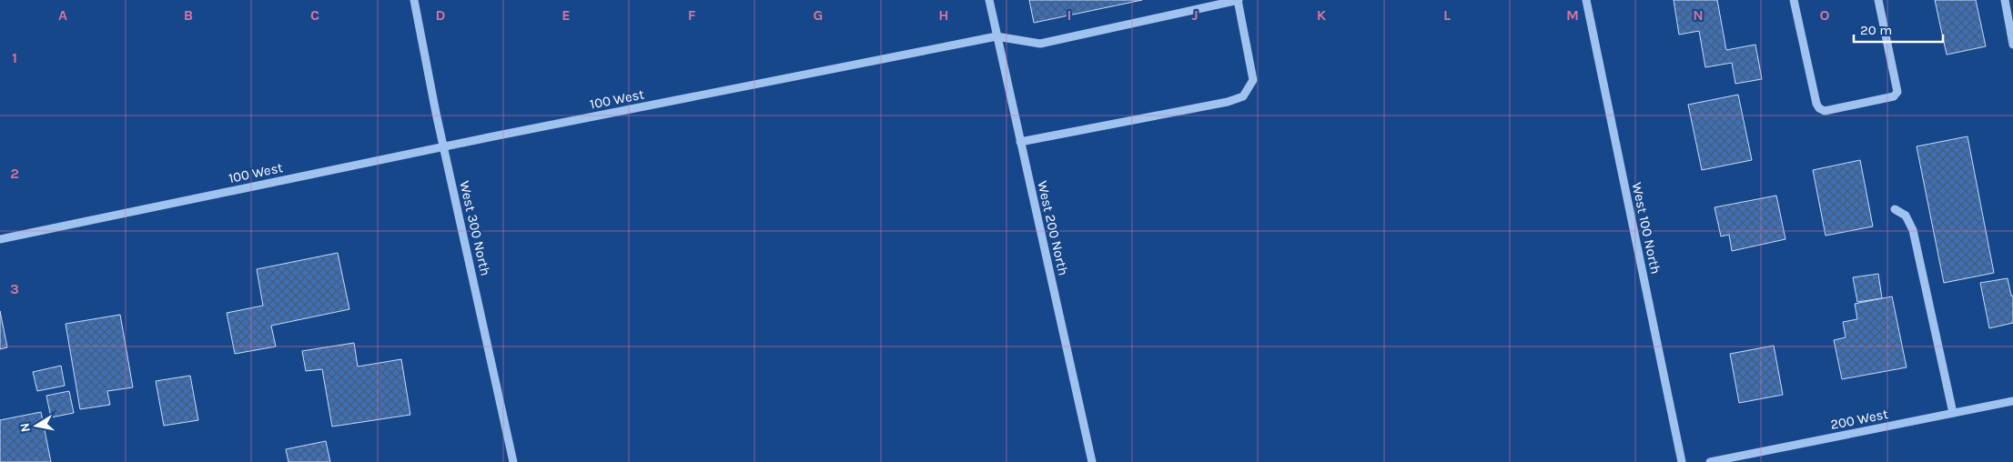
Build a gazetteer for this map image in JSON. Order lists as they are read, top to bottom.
{
  "streets": {
    "street": [
      "100 West",
      "West 300 North",
      "West 200 North",
      "West 100 North",
      "200 West"
    ]
  },
  "crossings": [
    ["100 West", "West 300 North"],
    ["100 West", "West 200 North"]
  ],
  "scale_bar": "20 m",
  "north": "left",
  "grid": {
    "columns": [
      "A",
      "B",
      "C",
      "D",
      "E",
      "F",
      "G",
      "H",
      "I",
      "J",
      "K",
      "L",
      "M",
      "N",
      "O"
    ],
    "rows": ["1", "2", "3"]
  }
}
